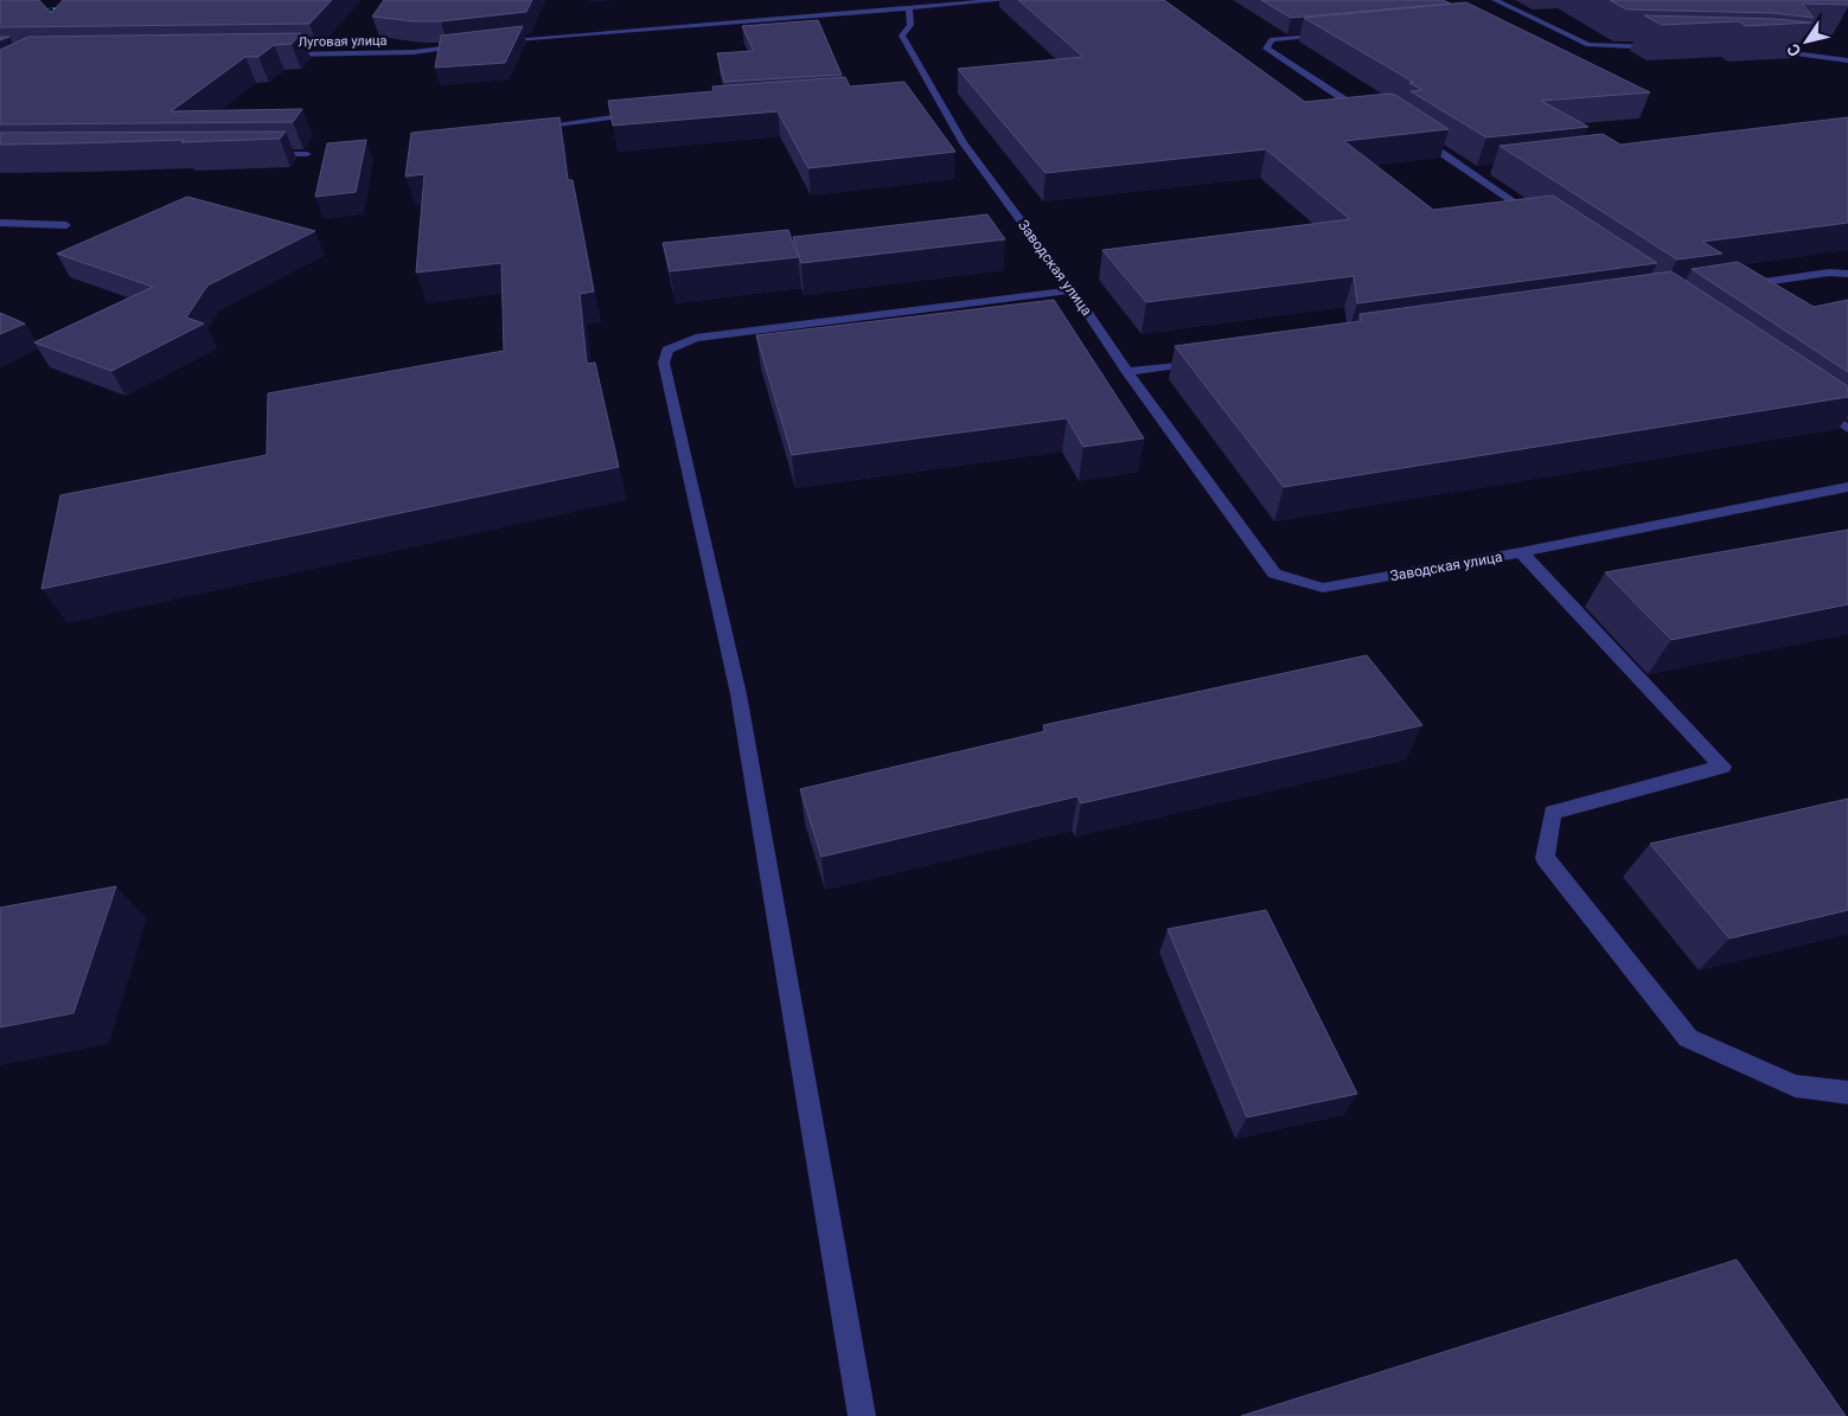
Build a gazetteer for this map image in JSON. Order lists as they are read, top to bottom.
{
  "streets": {
    "street": ["Луговая улица", "Заводская улица"]
  },
  "north": "bottom left"
}
